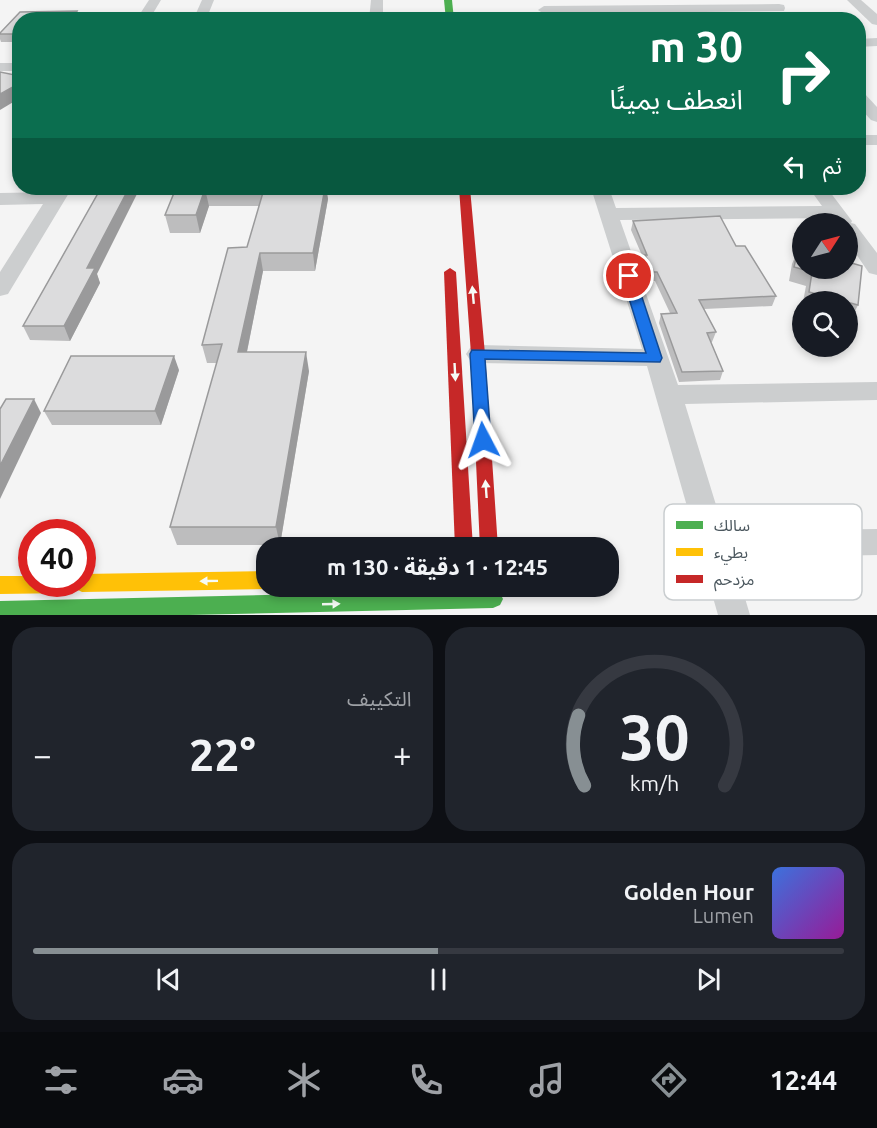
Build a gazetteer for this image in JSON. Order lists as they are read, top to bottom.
{
  "legend": ["سالك", "بطيء", "مزدحم"],
  "north": "top right",
  "page": {
    "turn": ["30 m", "انعطف يمينًا"],
    "then": "ثم",
    "limit": "40",
    "trip": "12:45 · 1 دقيقة · 130 m",
    "tile": "التكييف",
    "heat": ["−", "22°", "+"],
    "song": ["Golden Hour", "Lumen"],
    "tabs": "12:44",
    "gauge": ["30", "km/h"]
  }
}
